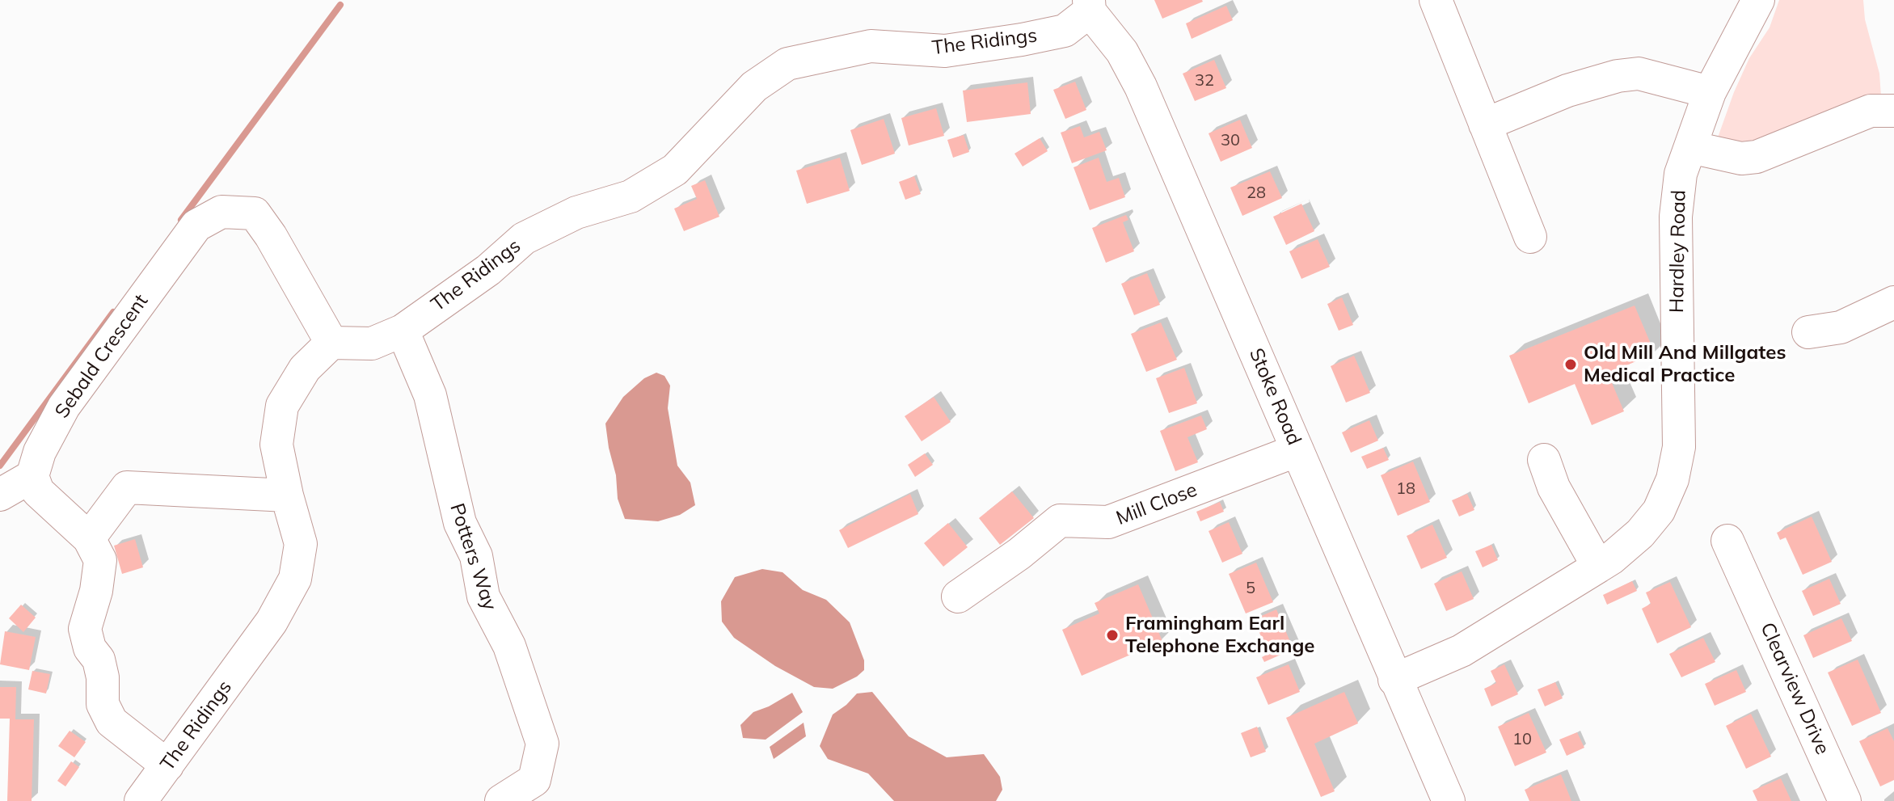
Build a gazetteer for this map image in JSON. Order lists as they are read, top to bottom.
{
  "streets": {
    "street": [
      "The Ridings",
      "Hardley Road",
      "Sebald Crescent",
      "Stoke Road",
      "Mill Close",
      "Potters Way",
      "Clearview Drive"
    ]
  },
  "crossings": [
    ["The Ridings", "Sebald Crescent"],
    ["The Ridings", "Stoke Road"],
    ["The Ridings", "Potters Way"],
    ["Hardley Road", "Stoke Road"],
    ["Stoke Road", "Mill Close"]
  ],
  "places": ["Old Mill And Millgates Medical Practice", "Framingham Earl Telephone Exchange"],
  "house_numbers": [
    "32",
    "30",
    "28",
    "18",
    "5",
    "10"
  ]
}
